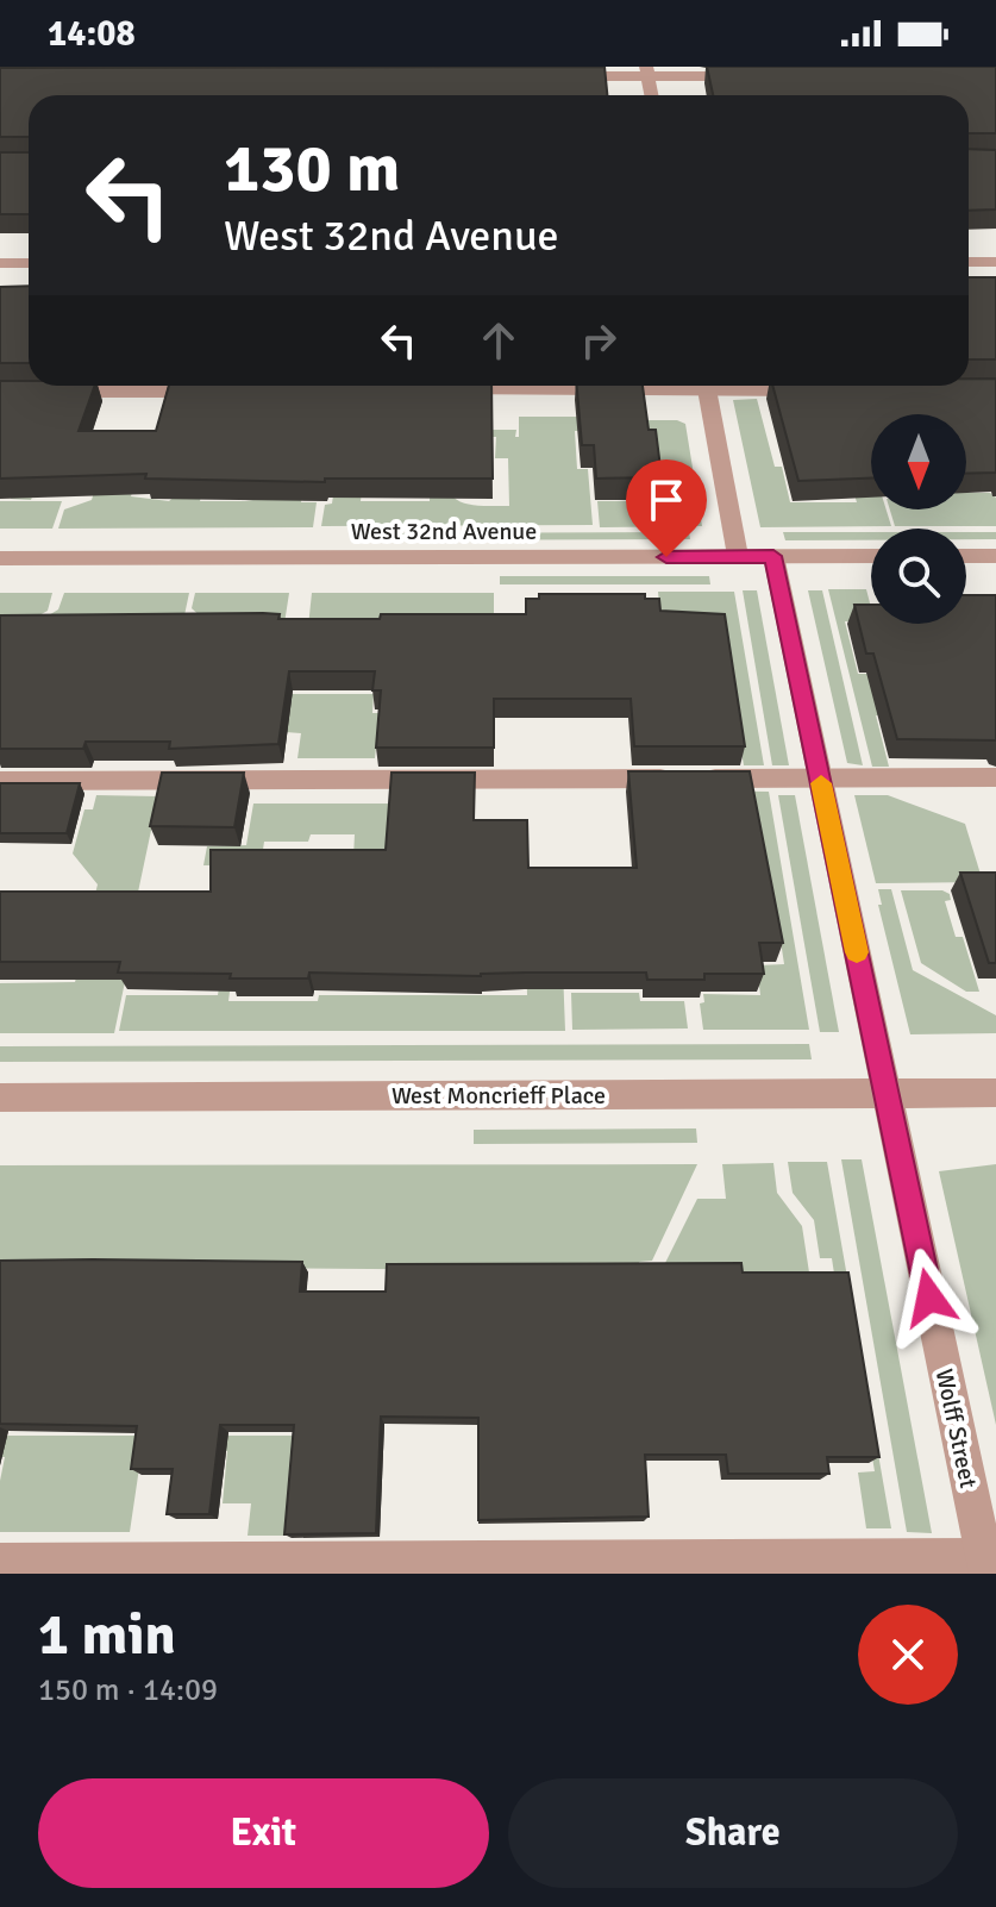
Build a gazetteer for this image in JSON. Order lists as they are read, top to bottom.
{
  "streets": {
    "street": ["West 32nd Avenue", "West Moncrieff Place", "Wolff Street"]
  },
  "crossings": [
    ["West 32nd Avenue", "Wolff Street"],
    ["West Moncrieff Place", "Wolff Street"]
  ],
  "north": "bottom",
  "page": {
    "status": "14:08",
    "turn": ["130 m", "West 32nd Avenue"],
    "heading": ["1 min", "150 m · 14:09"],
    "buttons": ["Exit", "Share"]
  }
}
